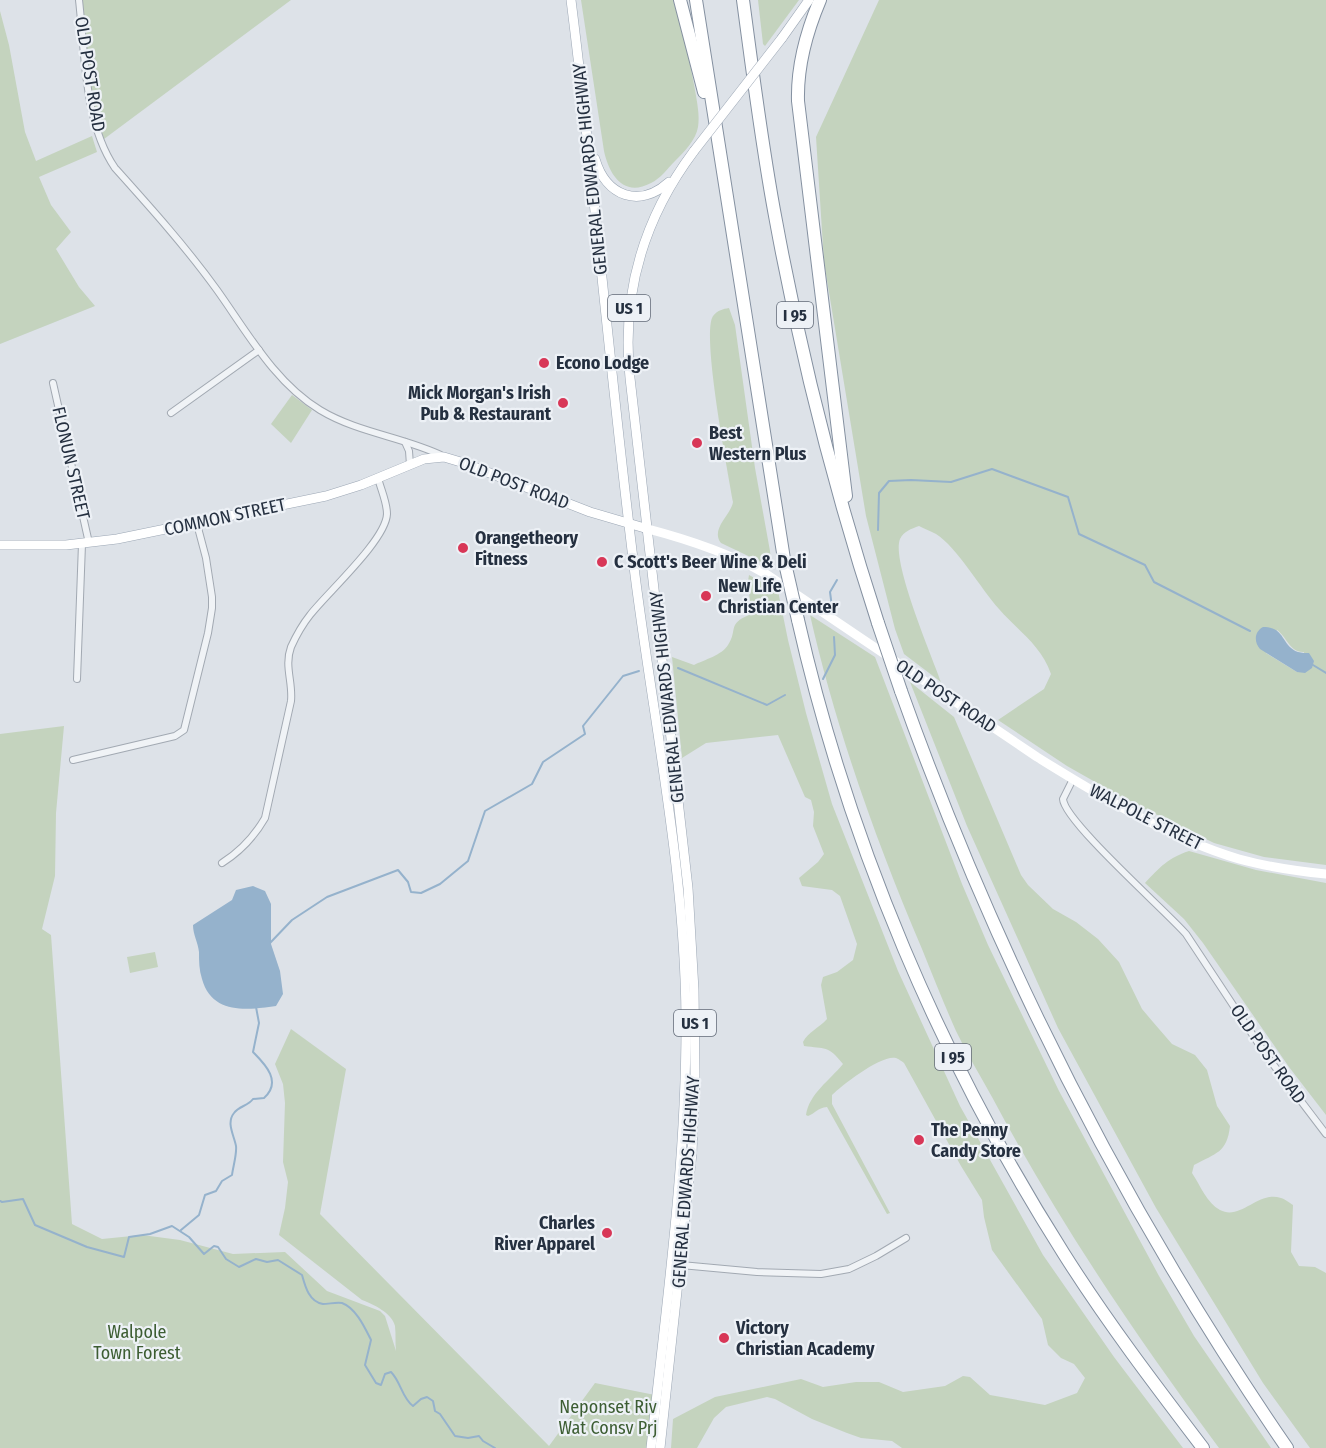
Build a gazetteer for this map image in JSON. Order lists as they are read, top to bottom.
{
  "streets": {
    "highway": ["I 95"],
    "main road": [
      "OLD POST ROAD",
      "GENERAL EDWARDS HIGHWAY",
      "US 1",
      "COMMON STREET",
      "WALPOLE STREET"
    ],
    "street": ["FLONUN STREET"]
  },
  "crossings": [
    ["OLD POST ROAD", "GENERAL EDWARDS HIGHWAY"],
    ["OLD POST ROAD", "COMMON STREET"],
    ["OLD POST ROAD", "WALPOLE STREET"],
    ["FLONUN STREET", "COMMON STREET"]
  ],
  "parks": ["Walpole Town Forest", "Neponset Riv Wat Consv Prj"],
  "places": [
    "Econo Lodge",
    "Mick Morgan's Irish Pub & Restaurant",
    "Best Western Plus",
    "Orangetheory Fitness",
    "C Scott's Beer Wine & Deli",
    "New Life Christian Center",
    "The Penny Candy Store",
    "Charles River Apparel",
    "Victory Christian Academy"
  ]
}
